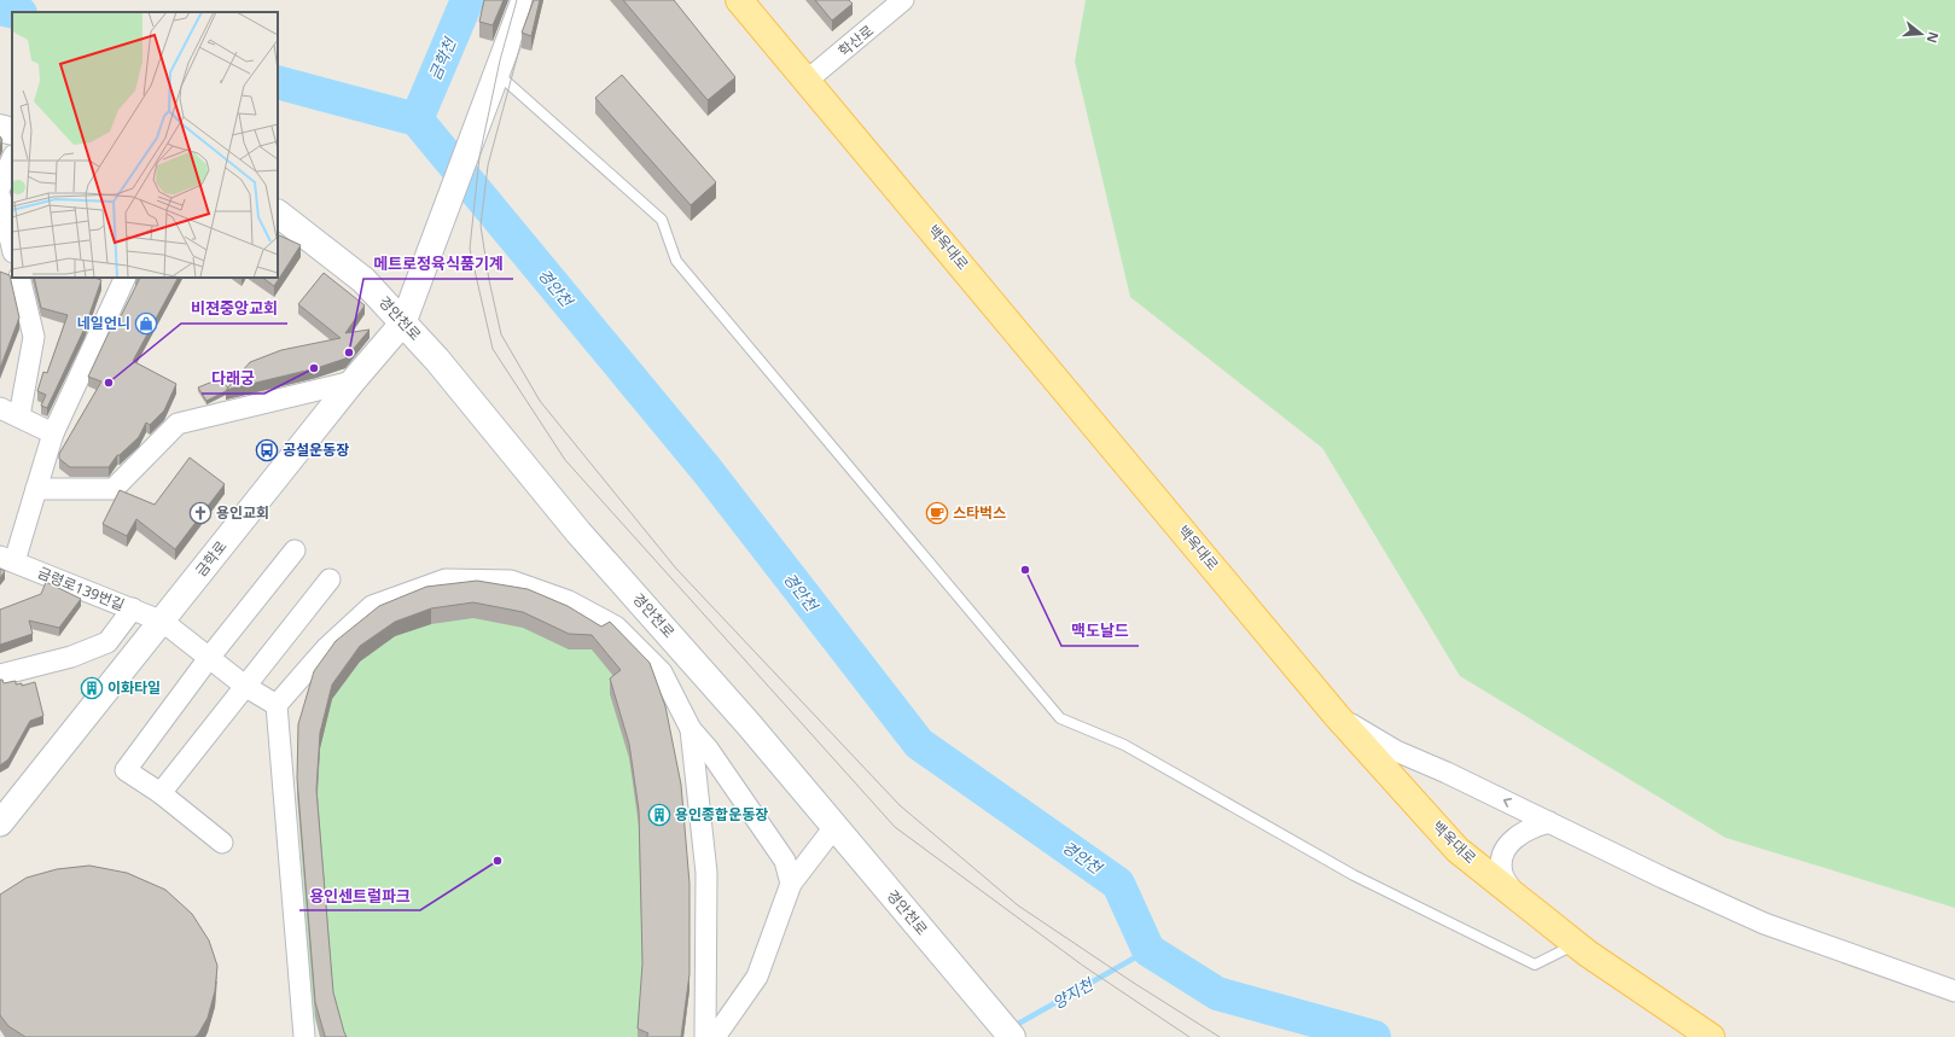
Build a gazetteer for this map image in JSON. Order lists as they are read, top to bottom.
{
  "streets": {
    "main road": ["백옥대로", "경안천로"],
    "street": ["학산로", "금학로", "금령로139번길"]
  },
  "crossings": [
    ["학산로", "백옥대로"],
    ["경안천로", "금학로"],
    ["금학로", "금령로139번길"]
  ],
  "water": ["금학천", "경안천", "양지천"],
  "places": {
    "shop": ["네일언니"],
    "other": [
      "메트로정육식품기계",
      "다래궁",
      "비젼중앙교회",
      "맥도날드",
      "용인센트럴파크"
    ],
    "bus stop": ["공설운동장"],
    "church": ["용인교회"],
    "cafe": ["스타벅스"],
    "building": ["이화타일", "용인종합운동장"]
  },
  "north": "right"
}
